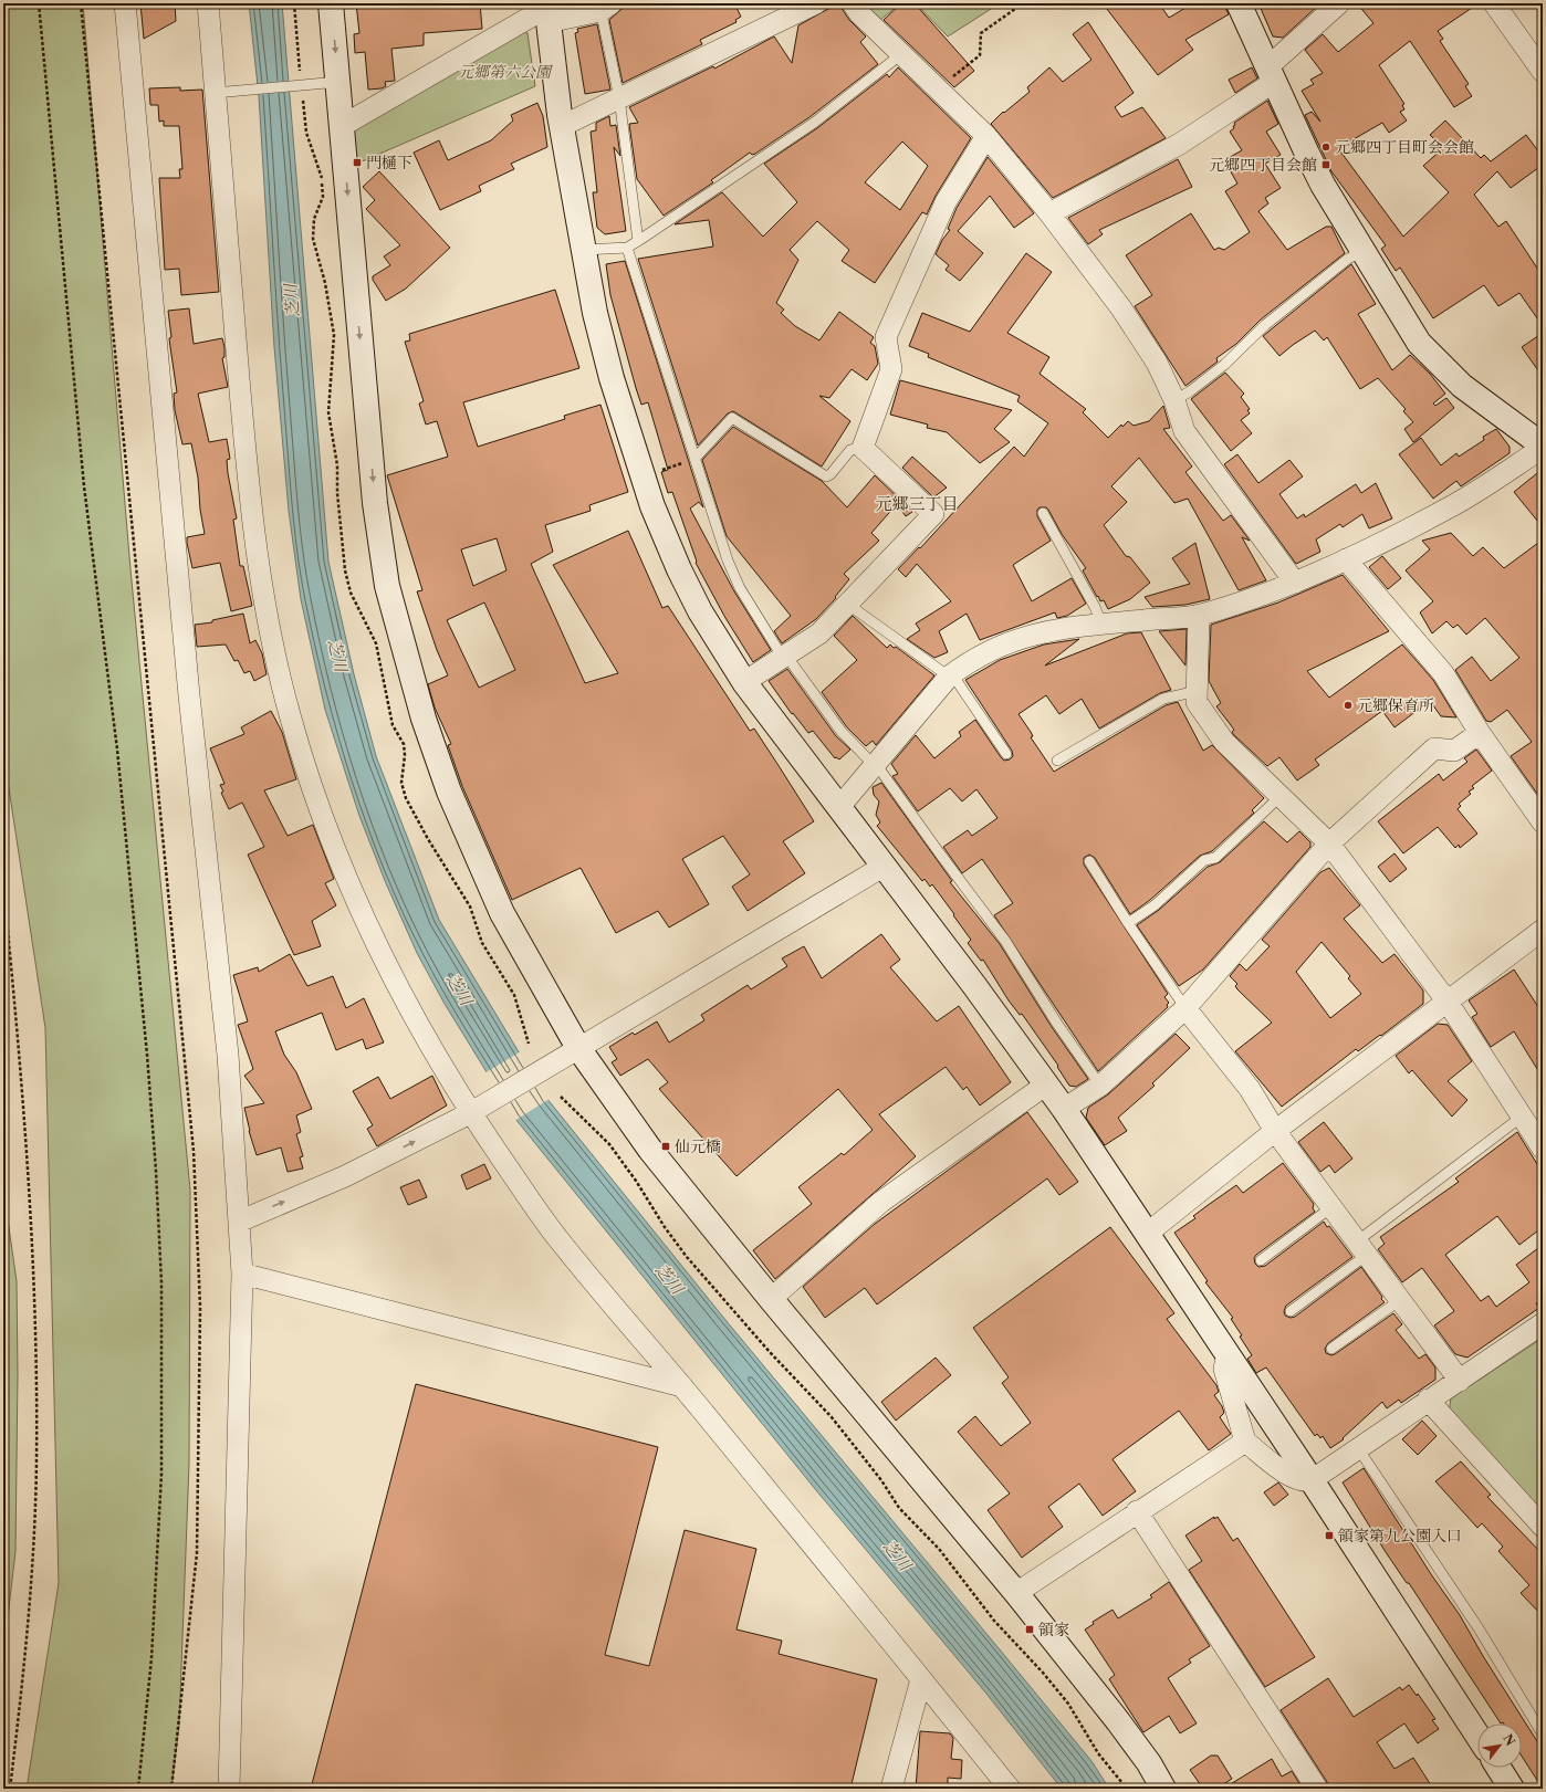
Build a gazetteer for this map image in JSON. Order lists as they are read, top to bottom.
{
  "districts": ["元郷三丁目"],
  "water": ["芝川"],
  "parks": ["元郷第六公園"],
  "places": {
    "other": ["元郷四丁目町会会館", "元郷保育所"],
    "transit": [
      "門樋下",
      "元郷四丁目会館",
      "仙元橋",
      "領家第九公園入口",
      "領家"
    ]
  },
  "north": "top right"
}
